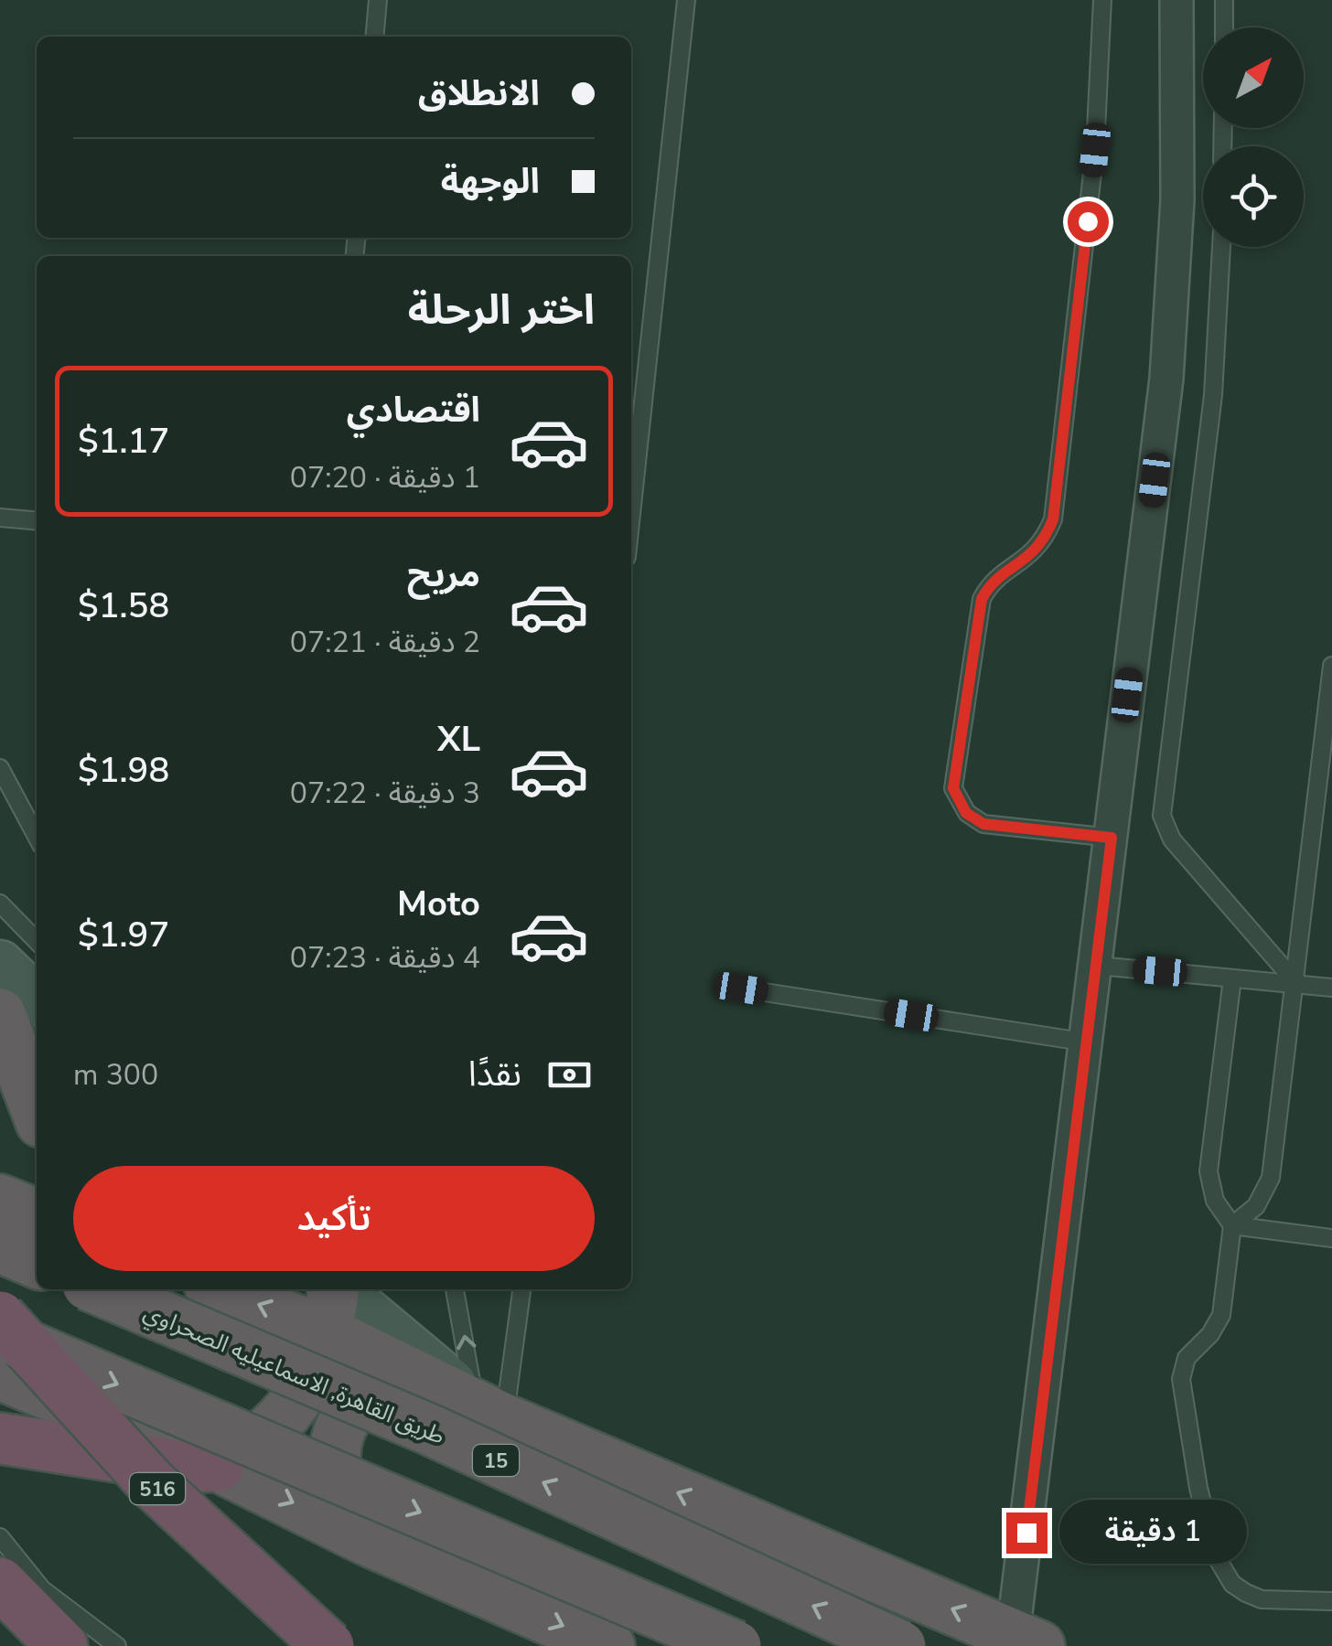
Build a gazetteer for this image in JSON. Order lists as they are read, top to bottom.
{
  "streets": {
    "highway": ["طريق القاهرة, الاسماعيليه الصحراوي", "15", "516"]
  },
  "north": "top right",
  "page": {
    "banner": ["الانطلاق", "الوجهة"],
    "heading": "اختر الرحلة",
    "list": [
      {
        "name": "اقتصادي",
        "note": "1 دقيقة · 07:20",
        "value": "$1.17"
      },
      {
        "name": "مريح",
        "note": "2 دقيقة · 07:21",
        "value": "$1.58"
      },
      {
        "name": "XL",
        "note": "3 دقيقة · 07:22",
        "value": "$1.98"
      },
      {
        "name": "Moto",
        "note": "4 دقيقة · 07:23",
        "value": "$1.97"
      }
    ],
    "pay": ["نقدًا", "300 m"],
    "buttons": "تأكيد",
    "bubble": "1 دقيقة"
  }
}
